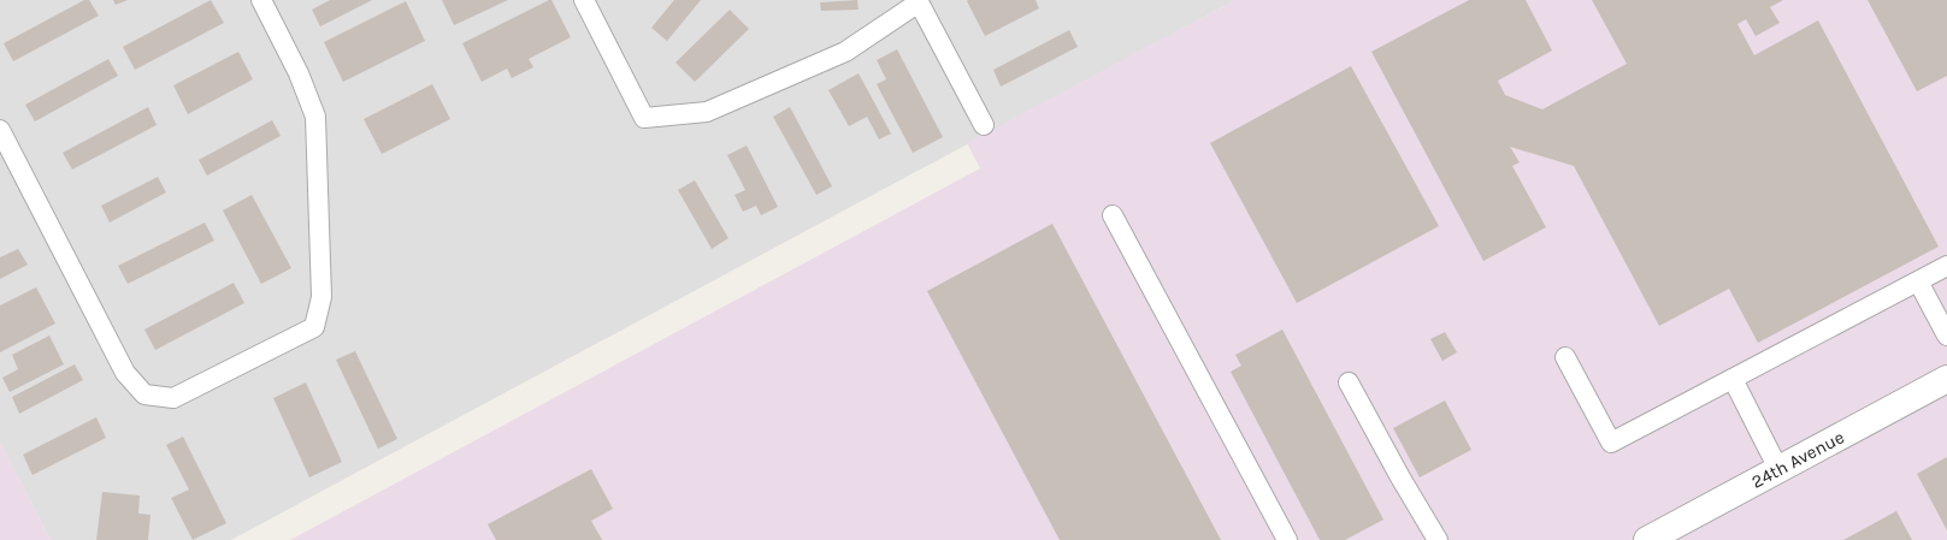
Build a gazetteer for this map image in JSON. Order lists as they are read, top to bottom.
{
  "streets": {
    "street": ["24th Avenue"]
  }
}
